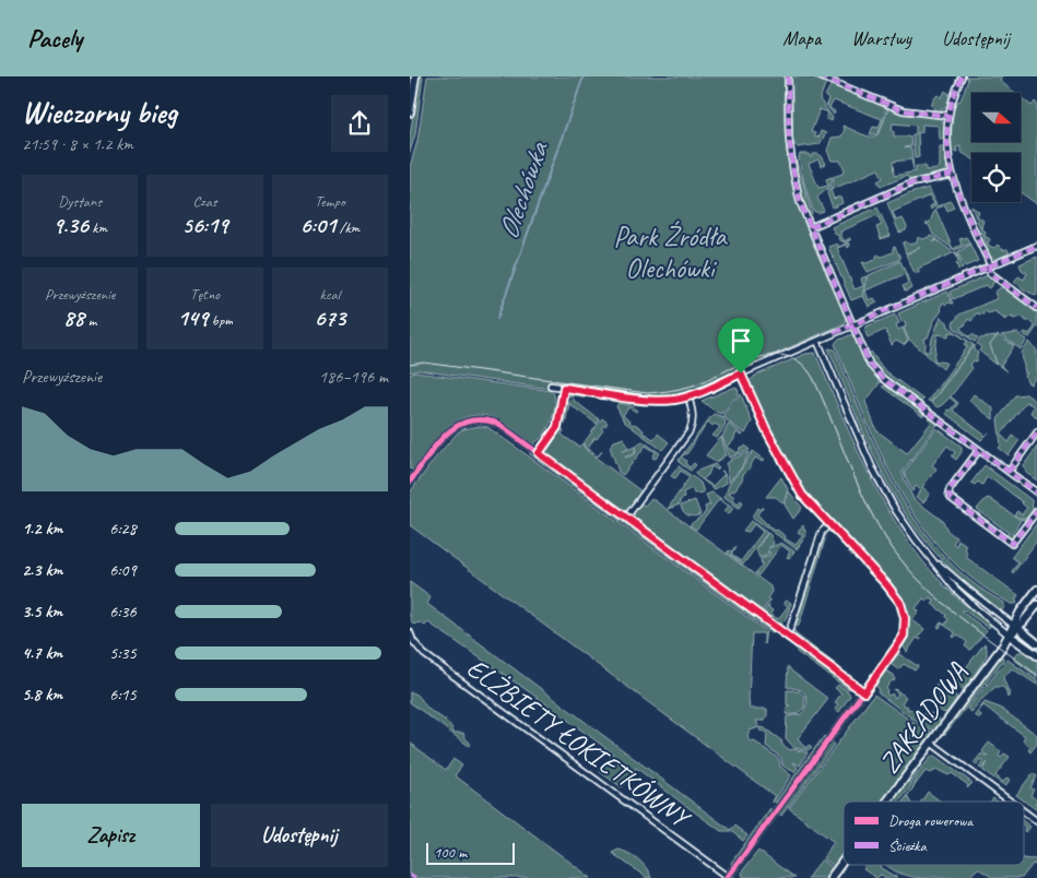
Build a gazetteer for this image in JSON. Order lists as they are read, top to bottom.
{
  "streets": {
    "street": ["ZAKŁADOWA", "ELŻBIETY ŁOKIETKÓWNY"]
  },
  "water": ["Olechówka"],
  "parks": ["Park Źródła Olechówki"],
  "legend": ["Droga rowerowa", "Ścieżka"],
  "scale_bar": "100 m",
  "north": "right",
  "page": {
    "header": "Pacely",
    "nav": ["Mapa", "Warstwy", "Udostępnij"],
    "heading": ["Wieczorny bieg", "21:59 · 8 × 1.2 km"],
    "stats": [
      ["Dystans", "9.36 km"],
      ["Czas", "56:19"],
      ["Tempo", "6:01 /km"],
      ["Przewyższenie", "88 m"],
      ["Tętno", "149 bpm"],
      ["kcal", "673"]
    ],
    "chart": ["Przewyższenie", "186–196 m"],
    "list": [
      {
        "name": "1.2 km",
        "note": "6:28"
      },
      {
        "name": "2.3 km",
        "note": "6:09"
      },
      {
        "name": "3.5 km",
        "note": "6:36"
      },
      {
        "name": "4.7 km",
        "note": "5:35"
      },
      {
        "name": "5.8 km",
        "note": "6:15"
      }
    ],
    "buttons": ["Zapisz", "Udostępnij"],
    "scale": "100 m"
  }
}
